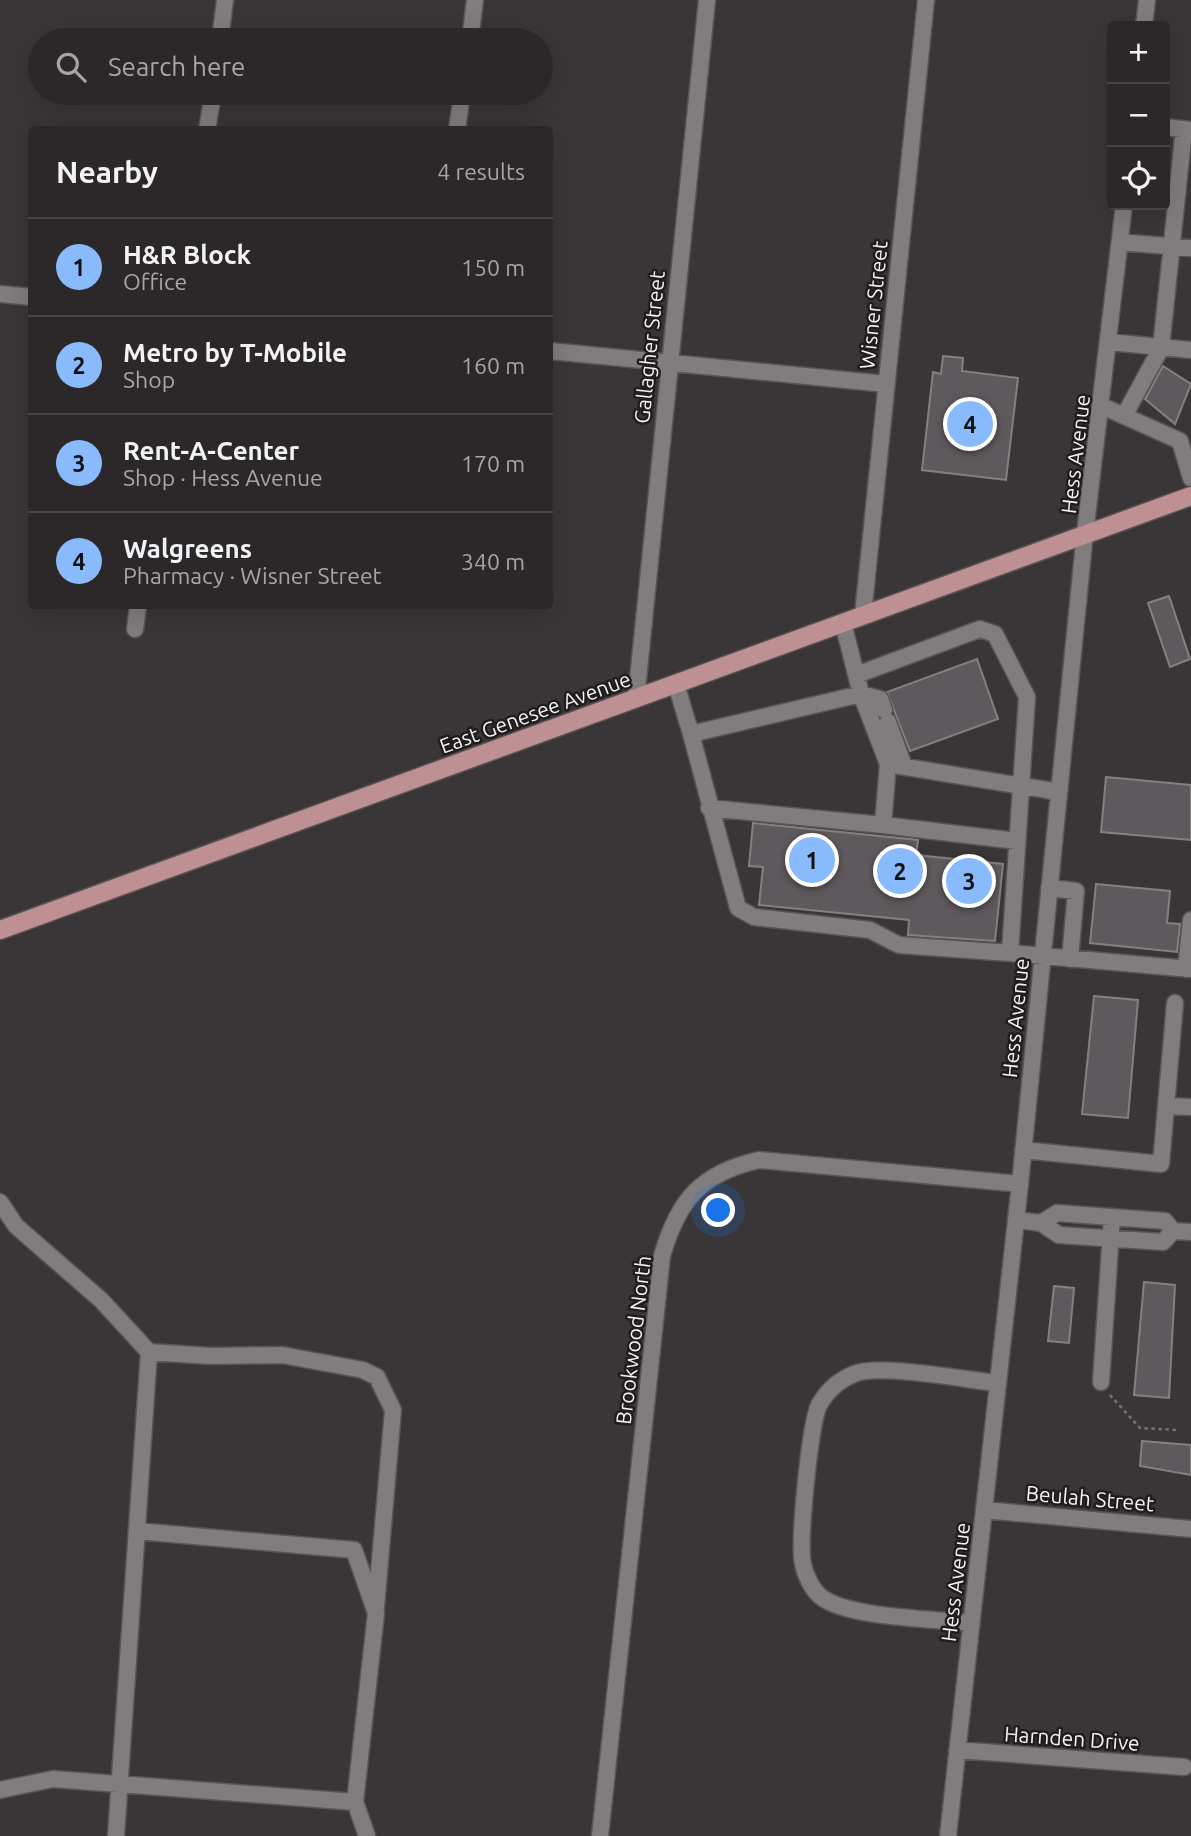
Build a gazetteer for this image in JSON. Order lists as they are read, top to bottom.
{
  "streets": {
    "main road": ["East Genesee Avenue"],
    "street": [
      "Wisner Street",
      "Gallagher Street",
      "Hess Avenue",
      "Brookwood North",
      "Beulah Street",
      "Harnden Drive"
    ]
  },
  "crossings": [
    ["Wisner Street", "East Genesee Avenue"],
    ["Gallagher Street", "East Genesee Avenue"],
    ["Hess Avenue", "East Genesee Avenue"],
    ["Hess Avenue", "Brookwood North"],
    ["Hess Avenue", "Beulah Street"],
    ["Hess Avenue", "Harnden Drive"]
  ],
  "page": {
    "map_buttons": ["+", "−"],
    "search": "Search here",
    "heading": ["Nearby", "4 results"],
    "list": [
      {
        "mark": "1",
        "name": "H&R Block",
        "note": "Office",
        "value": "150 m"
      },
      {
        "mark": "2",
        "name": "Metro by T-Mobile",
        "note": "Shop",
        "value": "160 m"
      },
      {
        "mark": "3",
        "name": "Rent-A-Center",
        "note": "Shop · Hess Avenue",
        "value": "170 m"
      },
      {
        "mark": "4",
        "name": "Walgreens",
        "note": "Pharmacy · Wisner Street",
        "value": "340 m"
      }
    ],
    "pins": [
      "4",
      "1",
      "2",
      "3"
    ]
  }
}
